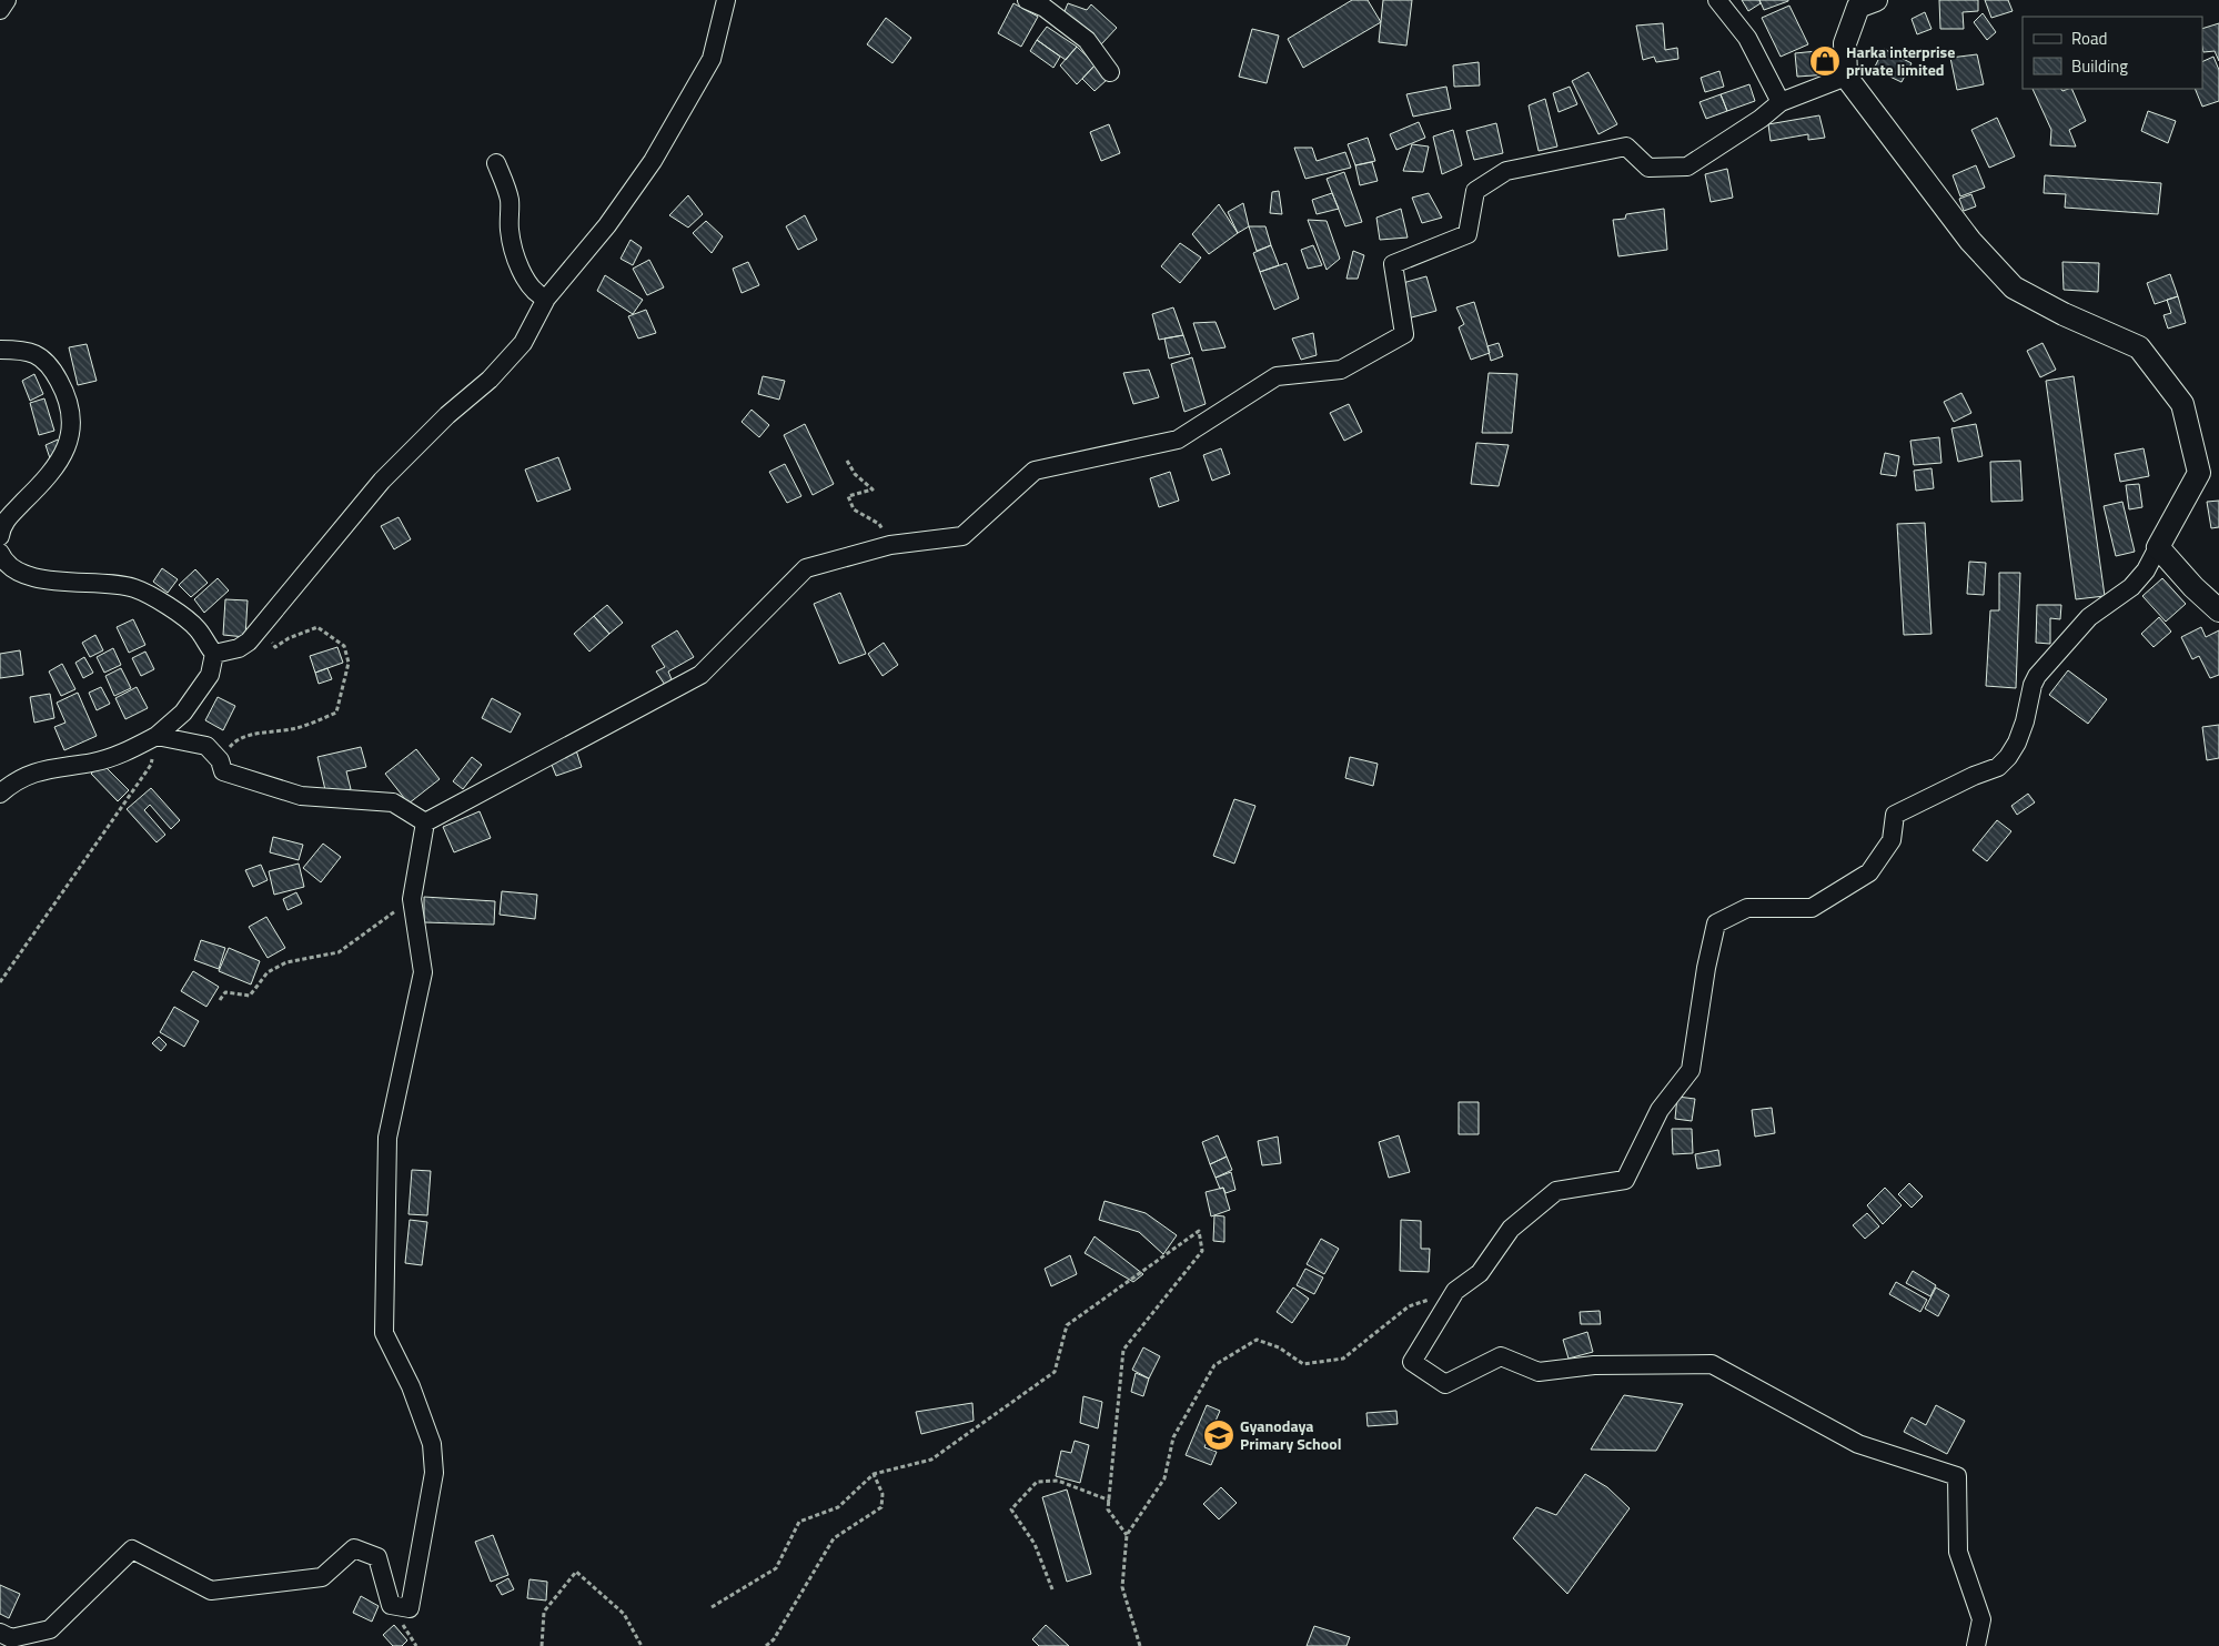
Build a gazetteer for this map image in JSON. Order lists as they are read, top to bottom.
{
  "places": {
    "shop": ["Harka interprise private limited"],
    "school or university": ["Gyanodaya Primary School"]
  },
  "legend": ["Road", "Building"]
}
